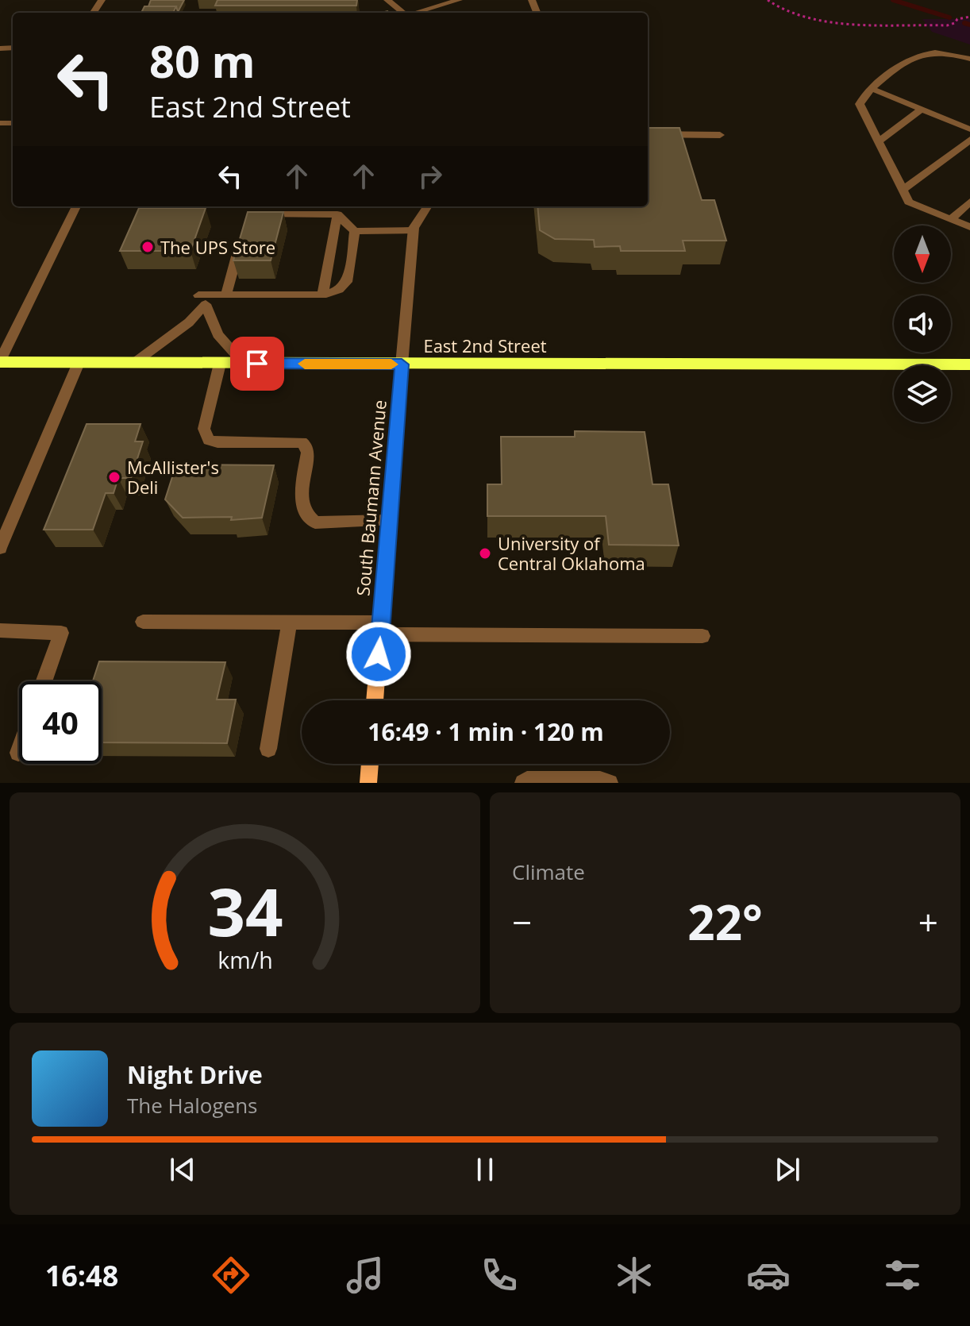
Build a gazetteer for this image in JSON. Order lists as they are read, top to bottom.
{
  "streets": {
    "main road": ["East 2nd Street"],
    "street": ["South Baumann Avenue"]
  },
  "crossings": [
    ["East 2nd Street", "South Baumann Avenue"]
  ],
  "places": ["The UPS Store", "McAllister's Deli", "University of Central Oklahoma"],
  "north": "bottom",
  "page": {
    "turn": ["80 m", "East 2nd Street"],
    "limit": "40",
    "trip": "16:49 · 1 min · 120 m",
    "tile": "Climate",
    "heat": ["−", "22°", "+"],
    "song": ["Night Drive", "The Halogens"],
    "tabs": "16:48",
    "gauge": ["34", "km/h"]
  }
}
